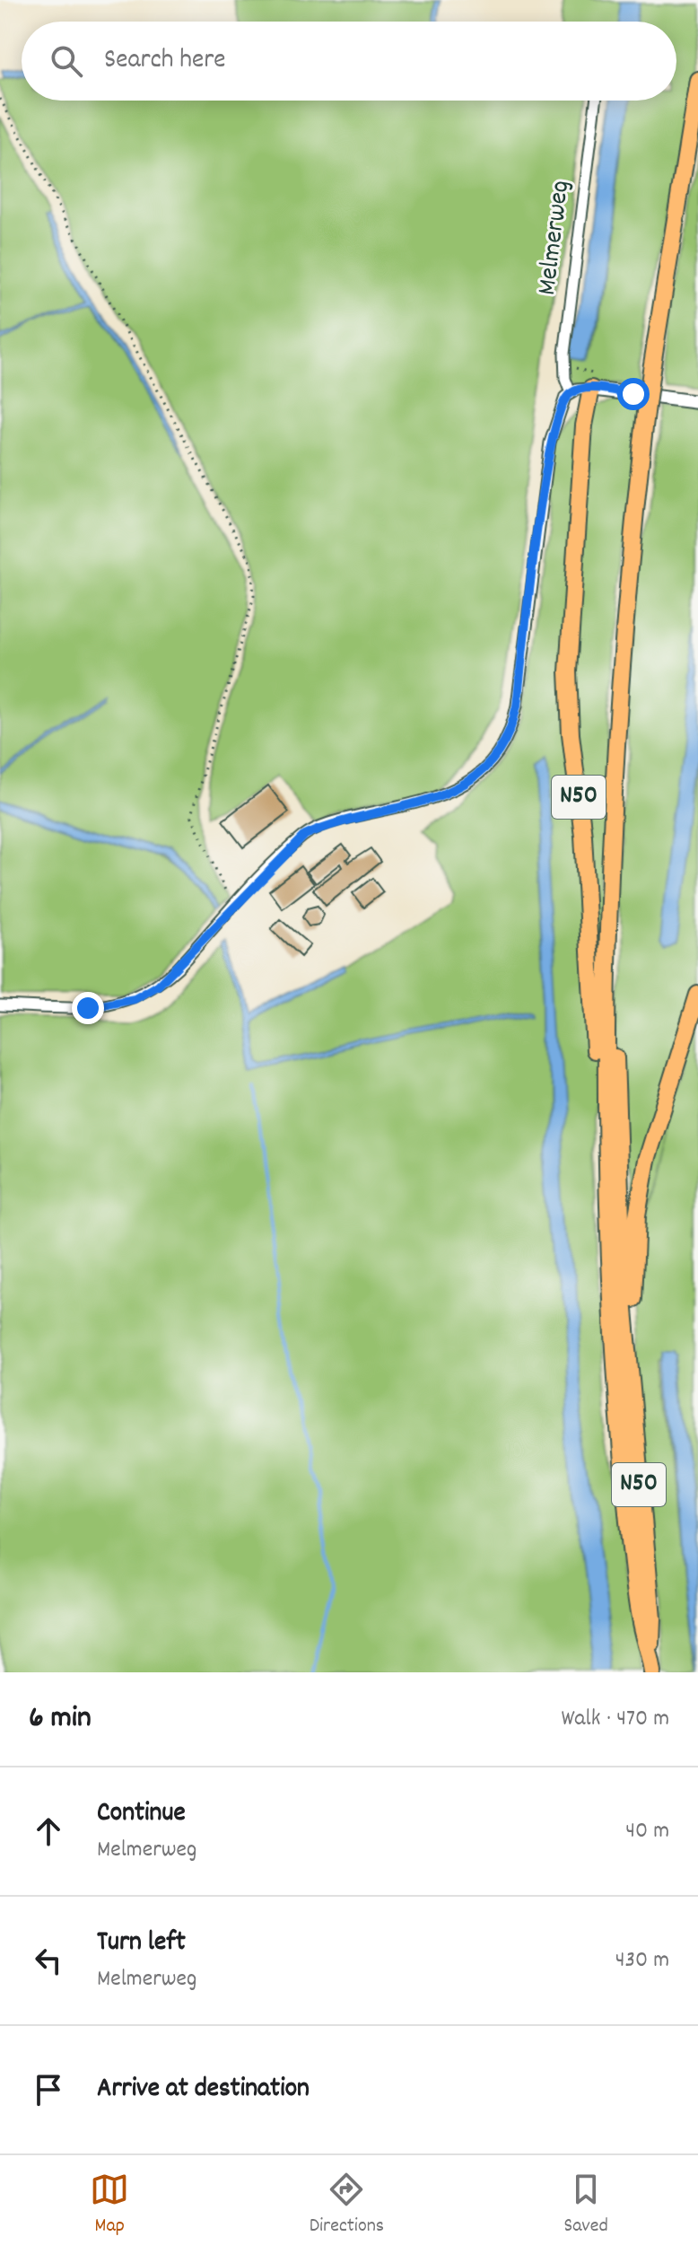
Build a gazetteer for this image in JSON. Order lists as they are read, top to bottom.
{
  "streets": {
    "highway": ["N50"],
    "street": ["Melmerweg"]
  },
  "page": {
    "search": "Search here",
    "heading": ["6 min", "Walk · 470 m"],
    "list": [
      ["Continue", "Melmerweg", "40 m"],
      ["Turn left", "Melmerweg", "430 m"],
      "Arrive at destination"
    ],
    "nav": ["Map", "Directions", "Saved"]
  }
}
